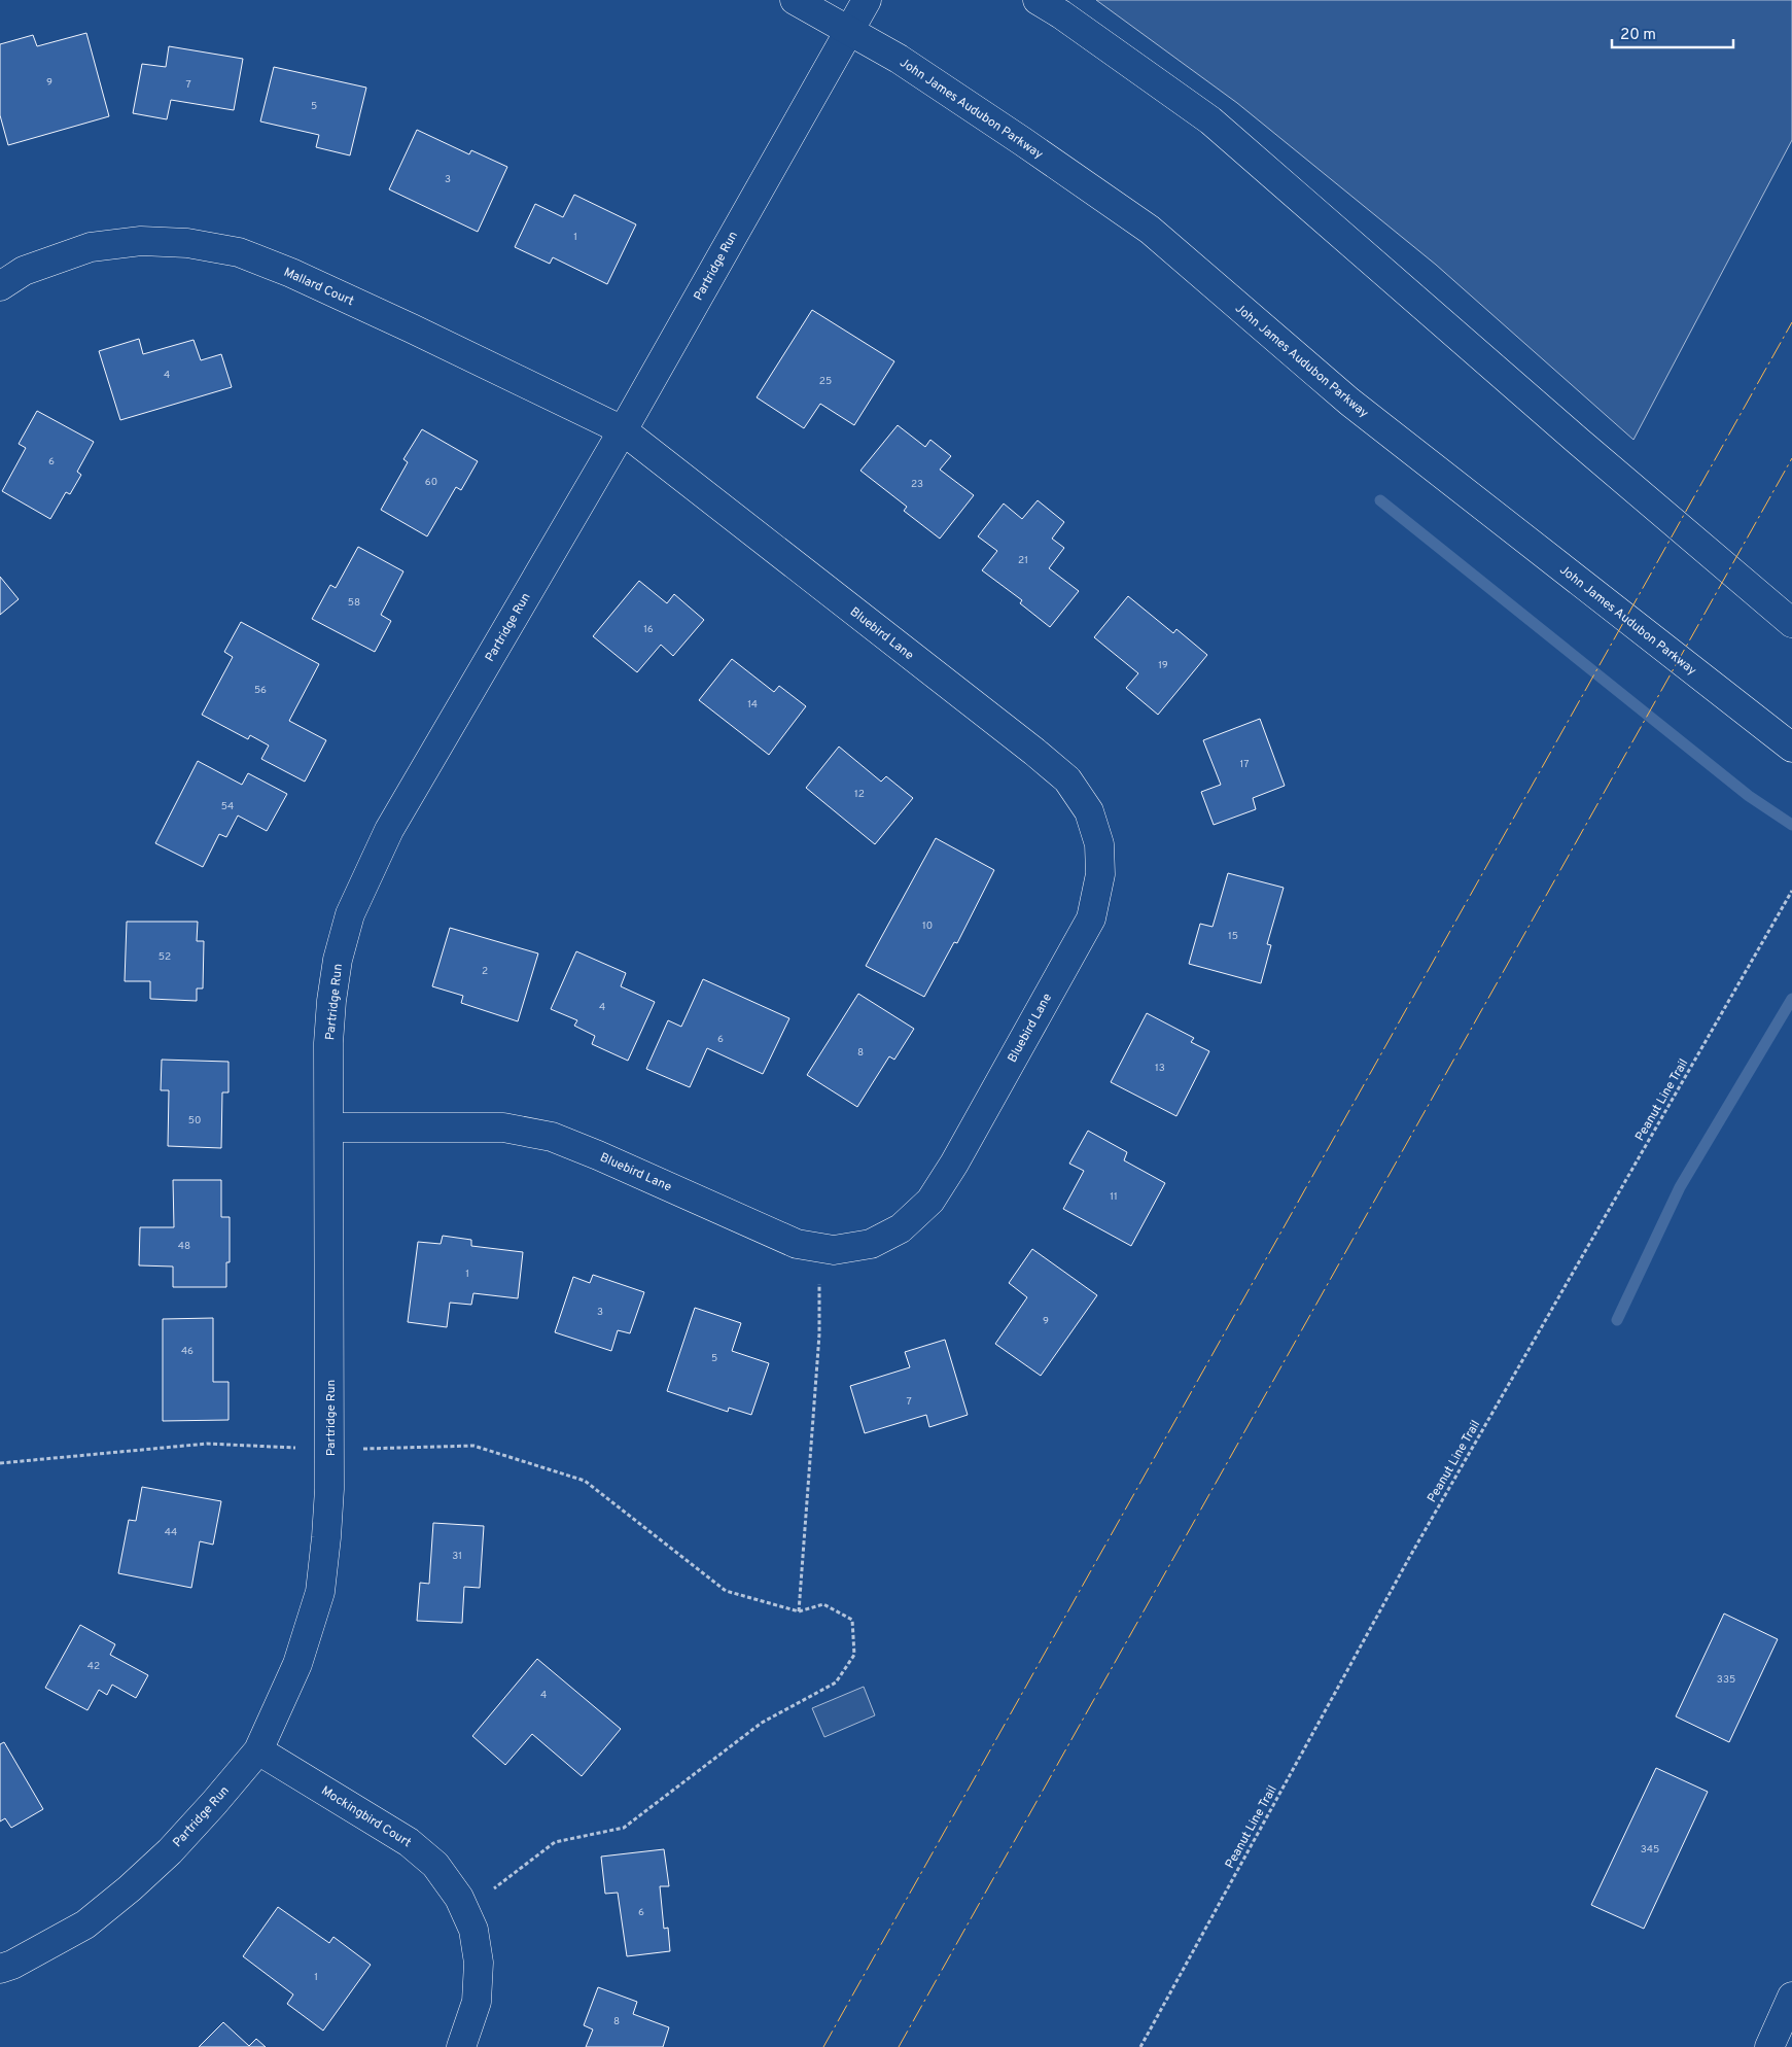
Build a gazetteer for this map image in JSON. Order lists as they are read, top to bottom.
{
  "streets": {
    "street": [
      "John James Audubon Parkway",
      "Partridge Run",
      "Mallard Court",
      "Bluebird Lane",
      "Mockingbird Court"
    ],
    "path": ["Peanut Line Trail"]
  },
  "crossings": [
    ["John James Audubon Parkway", "Partridge Run"],
    ["Partridge Run", "Mallard Court"],
    ["Partridge Run", "Bluebird Lane"],
    ["Partridge Run", "Mockingbird Court"],
    ["Mallard Court", "Bluebird Lane"]
  ],
  "house_numbers": [
    "9",
    "7",
    "5",
    "3",
    "1",
    "4",
    "25",
    "6",
    "60",
    "23",
    "21",
    "58",
    "16",
    "19",
    "56",
    "14",
    "17",
    "12",
    "54",
    "10",
    "15",
    "52",
    "2",
    "4",
    "6",
    "8",
    "13",
    "50",
    "11",
    "48",
    "1",
    "3",
    "9",
    "46",
    "5",
    "7",
    "44",
    "31",
    "42",
    "335",
    "4",
    "345",
    "6",
    "1",
    "8"
  ],
  "scale_bar": "20 m"
}
